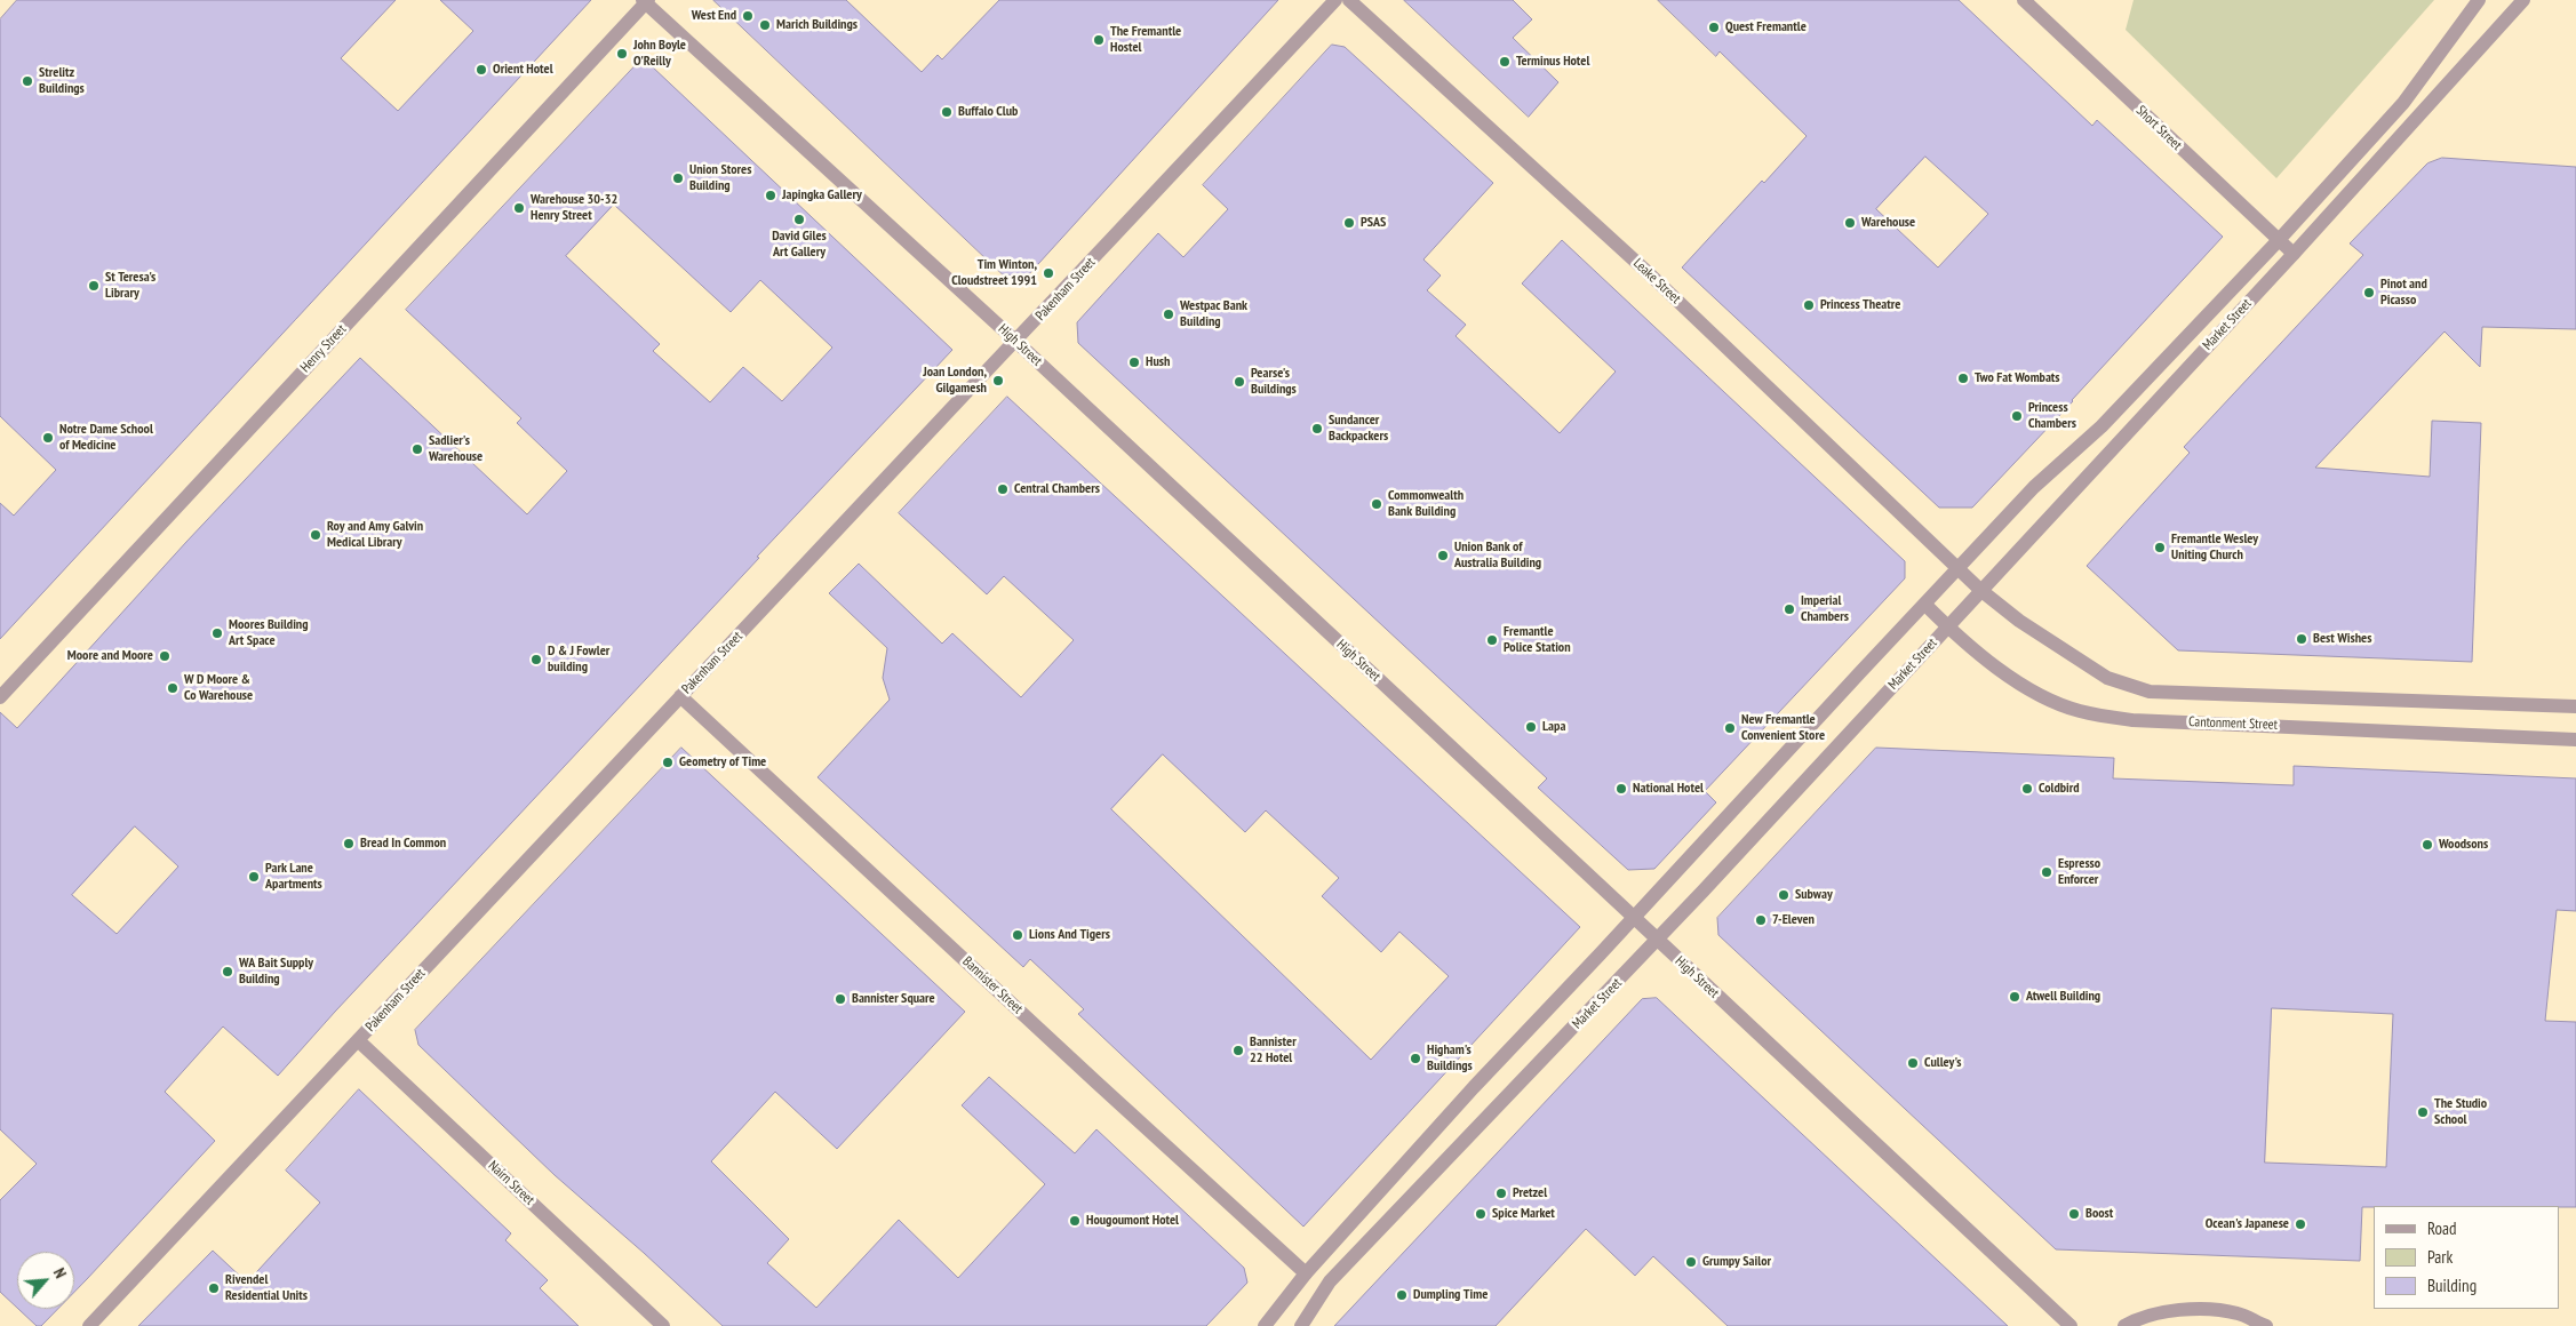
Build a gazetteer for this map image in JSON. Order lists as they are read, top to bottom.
{
  "streets": {
    "street": [
      "Short Street",
      "Leake Street",
      "Pakenham Street",
      "Market Street",
      "High Street",
      "Henry Street",
      "Cantonment Street",
      "Bannister Street",
      "Nairn Street"
    ]
  },
  "crossings": [
    ["Short Street", "Market Street"],
    ["Leake Street", "Market Street"],
    ["Leake Street", "Cantonment Street"],
    ["Pakenham Street", "High Street"],
    ["Pakenham Street", "Bannister Street"],
    ["Pakenham Street", "Nairn Street"],
    ["Market Street", "High Street"],
    ["Market Street", "Cantonment Street"],
    ["Market Street", "Bannister Street"],
    ["High Street", "Henry Street"]
  ],
  "places": [
    "West End",
    "Marich Buildings",
    "Quest Fremantle",
    "The Fremantle Hostel",
    "John Boyle O'Reilly",
    "Terminus Hotel",
    "Orient Hotel",
    "Strelitz Buildings",
    "Buffalo Club",
    "Union Stores Building",
    "Japingka Gallery",
    "Warehouse 30-32 Henry Street",
    "David Giles Art Gallery",
    "PSAS",
    "Warehouse",
    "Tim Winton, Cloudstreet 1991",
    "St Teresa's Library",
    "Pinot and Picasso",
    "Princess Theatre",
    "Westpac Bank Building",
    "Hush",
    "Two Fat Wombats",
    "Joan London, Gilgamesh",
    "Pearse's Buildings",
    "Princess Chambers",
    "Sundancer Backpackers",
    "Notre Dame School of Medicine",
    "Sadlier's Warehouse",
    "Central Chambers",
    "Commonwealth Bank Building",
    "Roy and Amy Galvin Medical Library",
    "Fremantle Wesley Uniting Church",
    "Union Bank of Australia Building",
    "Imperial Chambers",
    "Moores Building Art Space",
    "Best Wishes",
    "Fremantle Police Station",
    "Moore and Moore",
    "D & J Fowler building",
    "W D Moore & Co Warehouse",
    "Lapa",
    "New Fremantle Convenient Store",
    "Geometry of Time",
    "National Hotel",
    "Coldbird",
    "Bread In Common",
    "Woodsons",
    "Espresso Enforcer",
    "Park Lane Apartments",
    "Subway",
    "7-Eleven",
    "Lions And Tigers",
    "WA Bait Supply Building",
    "Atwell Building",
    "Bannister Square",
    "Bannister 22 Hotel",
    "Higham's Buildings",
    "Culley's",
    "The Studio School",
    "Pretzel",
    "Spice Market",
    "Boost",
    "Hougoumont Hotel",
    "Ocean's Japanese",
    "Grumpy Sailor",
    "Rivendel Residential Units",
    "Dumpling Time"
  ],
  "legend": ["Road", "Park", "Building"],
  "north": "top right"
}
